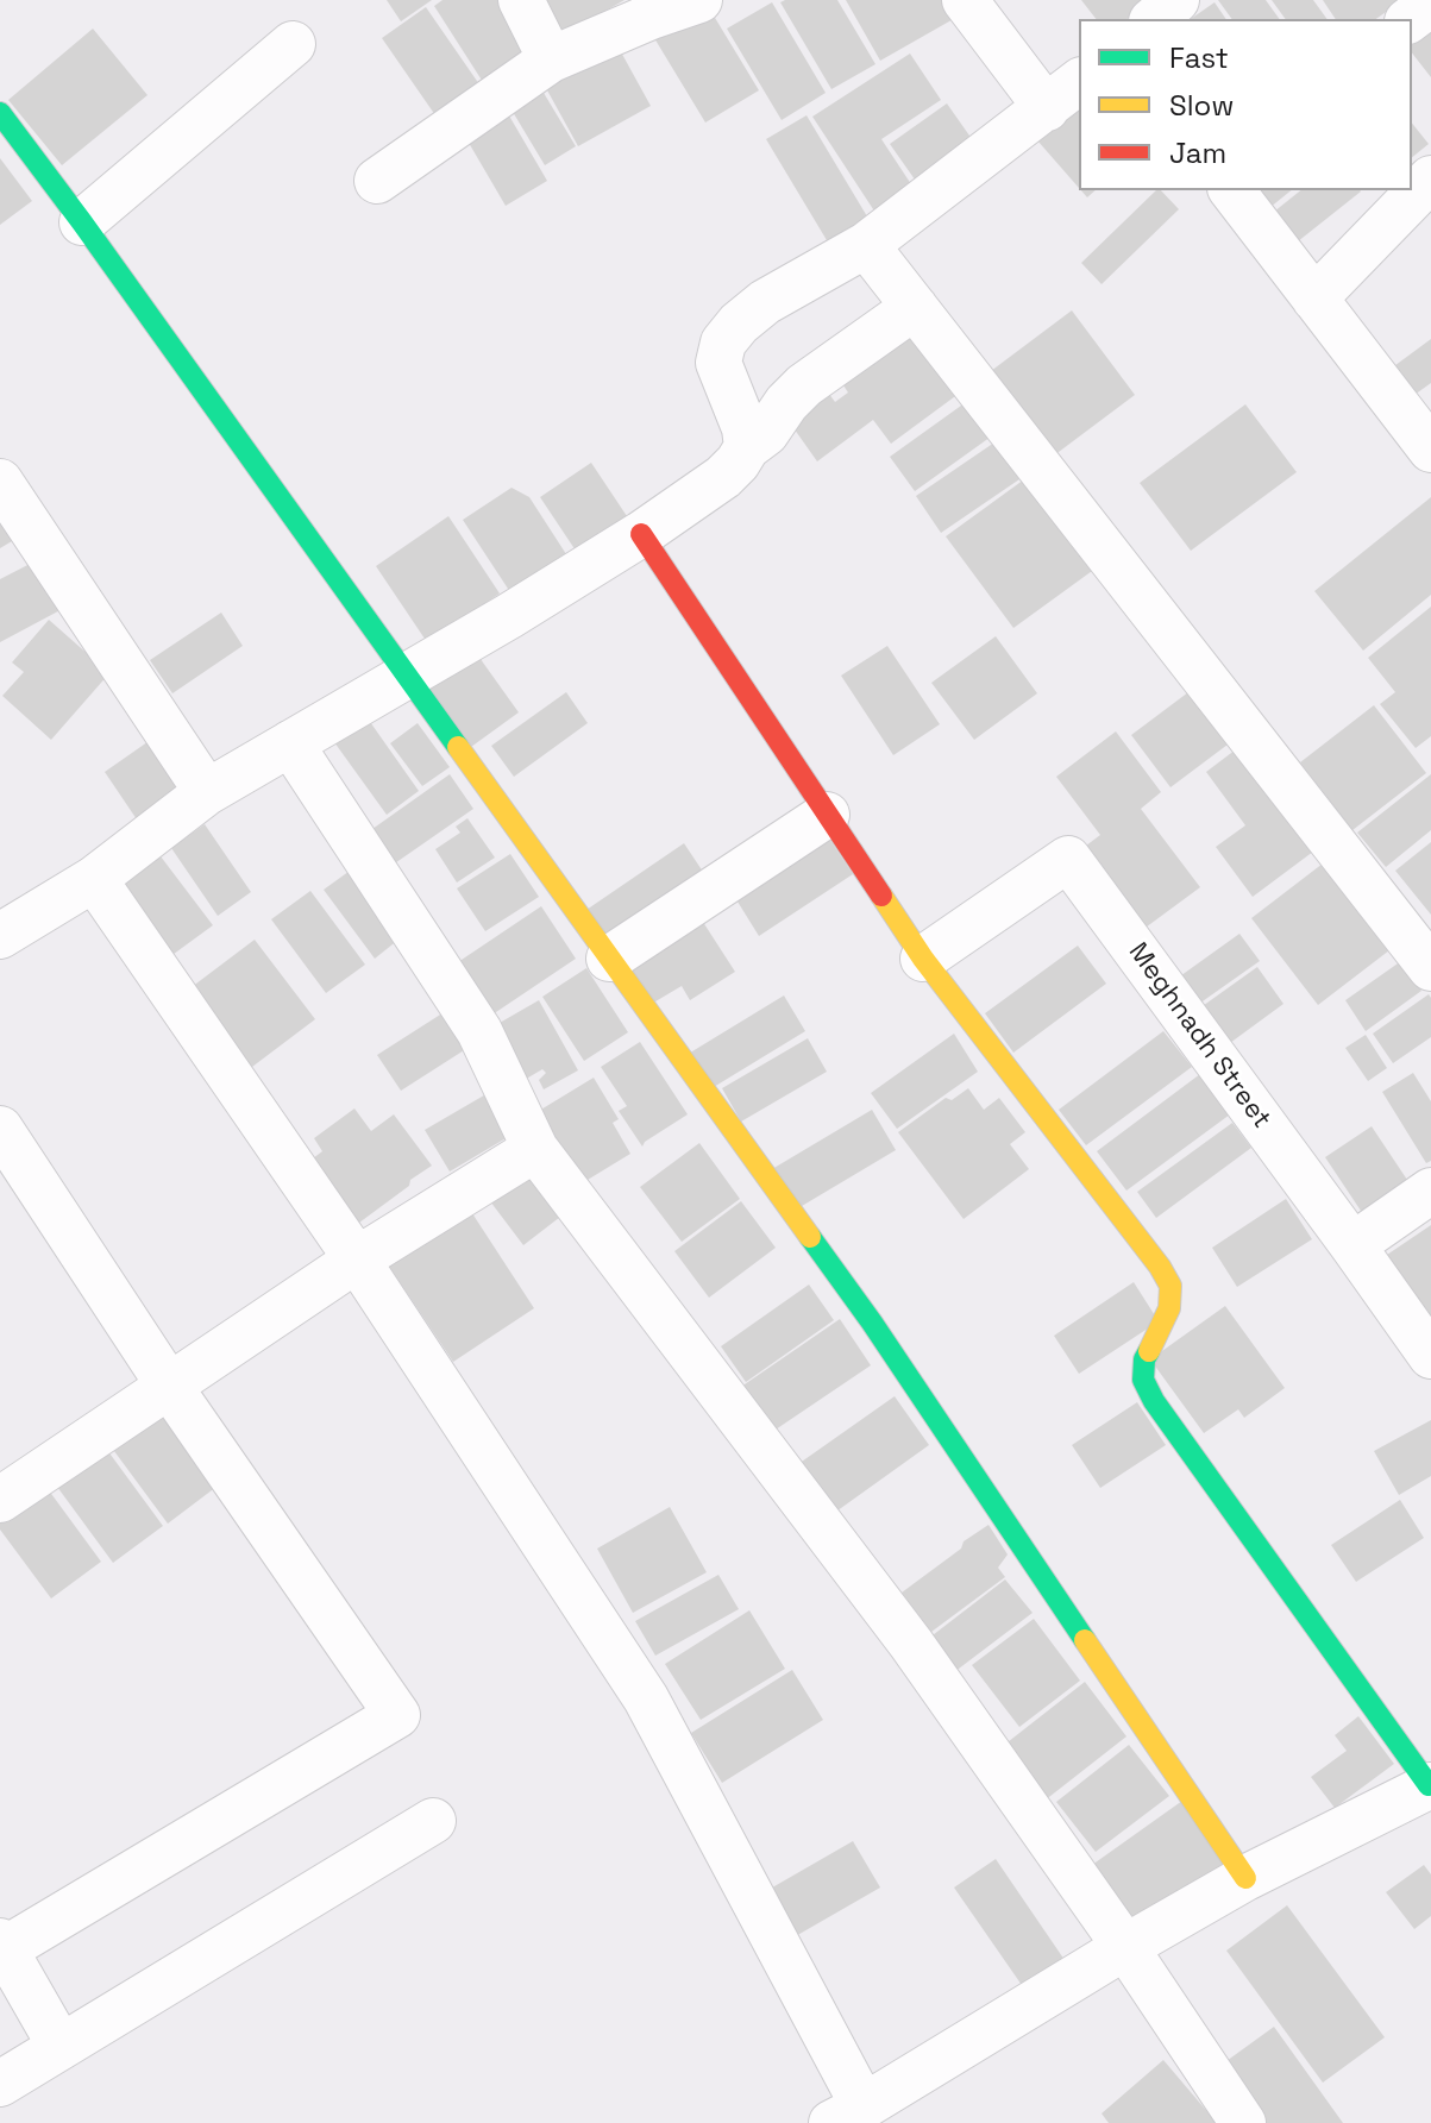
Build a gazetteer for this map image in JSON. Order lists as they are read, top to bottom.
{
  "streets": {
    "street": ["Meghnadh Street"]
  },
  "legend": ["Fast", "Slow", "Jam"]
}
